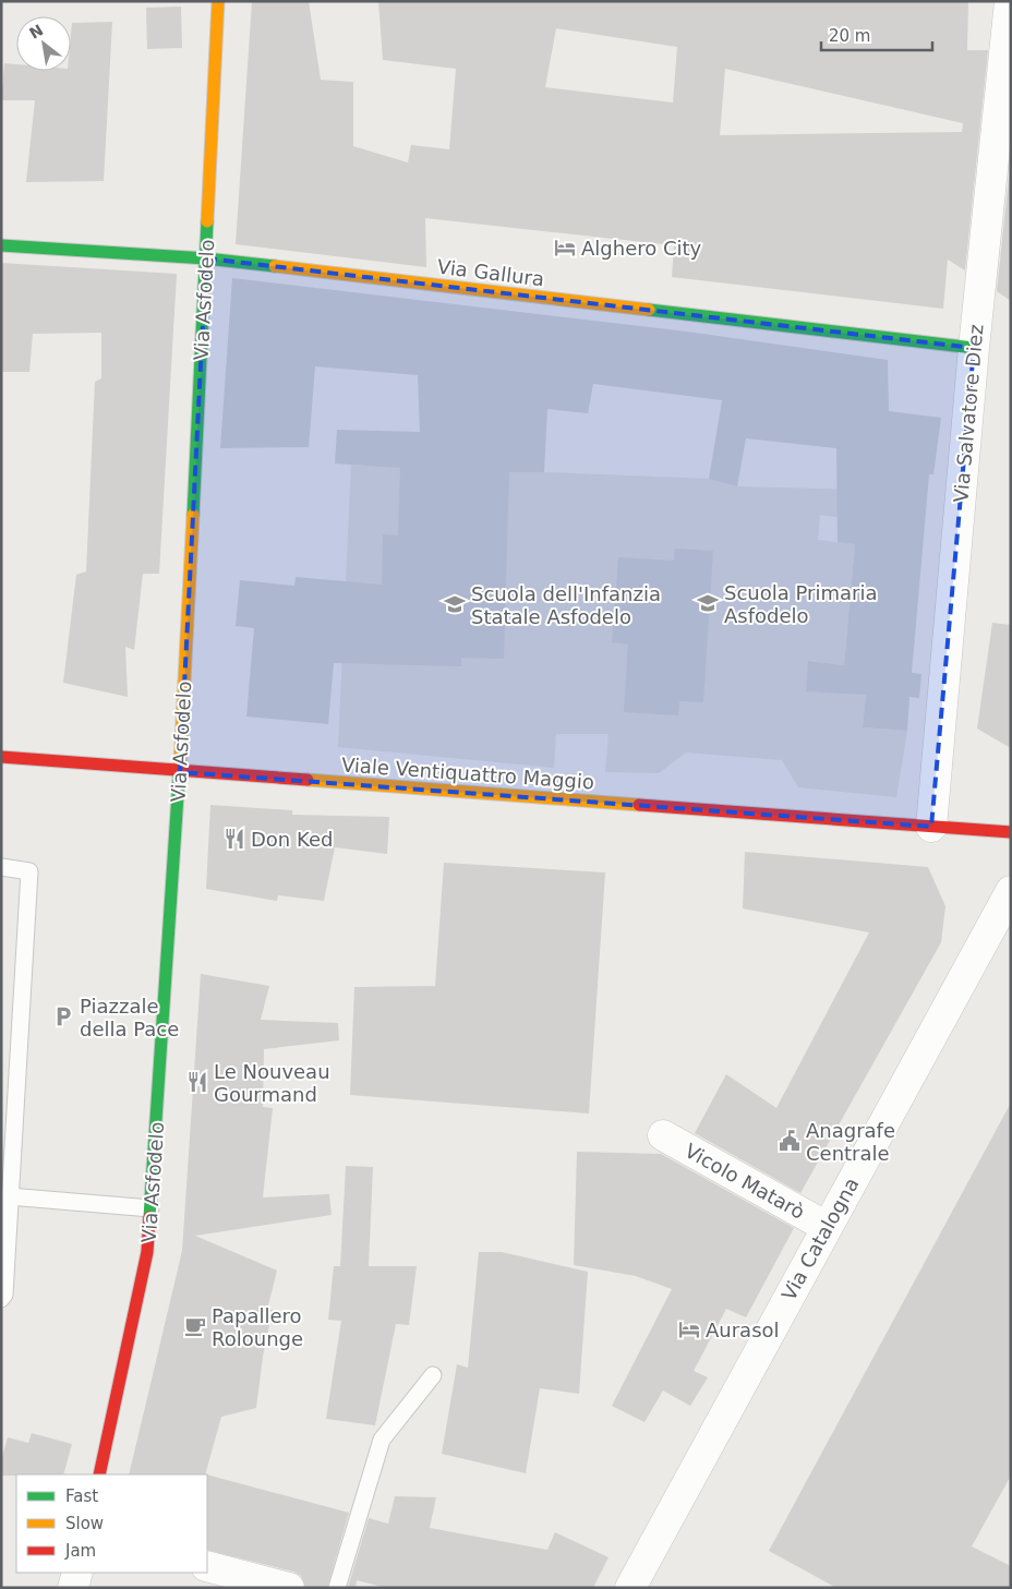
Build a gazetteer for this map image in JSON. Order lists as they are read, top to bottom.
{
  "streets": {
    "street": [
      "Via Gallura",
      "Via Asfodelo",
      "Via Salvatore Diez",
      "Viale Ventiquattro Maggio",
      "Vicolo Matarò",
      "Via Catalogna"
    ]
  },
  "crossings": [
    ["Via Gallura", "Via Asfodelo"],
    ["Via Gallura", "Via Salvatore Diez"],
    ["Via Asfodelo", "Viale Ventiquattro Maggio"],
    ["Via Salvatore Diez", "Viale Ventiquattro Maggio"],
    ["Vicolo Matarò", "Via Catalogna"]
  ],
  "places": {
    "hotel": ["Alghero City", "Aurasol"],
    "school or university": ["Scuola Primaria Asfodelo", "Scuola dell'Infanzia Statale Asfodelo"],
    "restaurant": ["Don Ked", "Le Nouveau Gourmand"],
    "parking": ["Piazzale della Pace"],
    "public building": ["Anagrafe Centrale"],
    "cafe": ["Papallero Rolounge"]
  },
  "legend": ["Fast", "Slow", "Jam"],
  "scale_bar": "20 m",
  "north": "top left"
}
